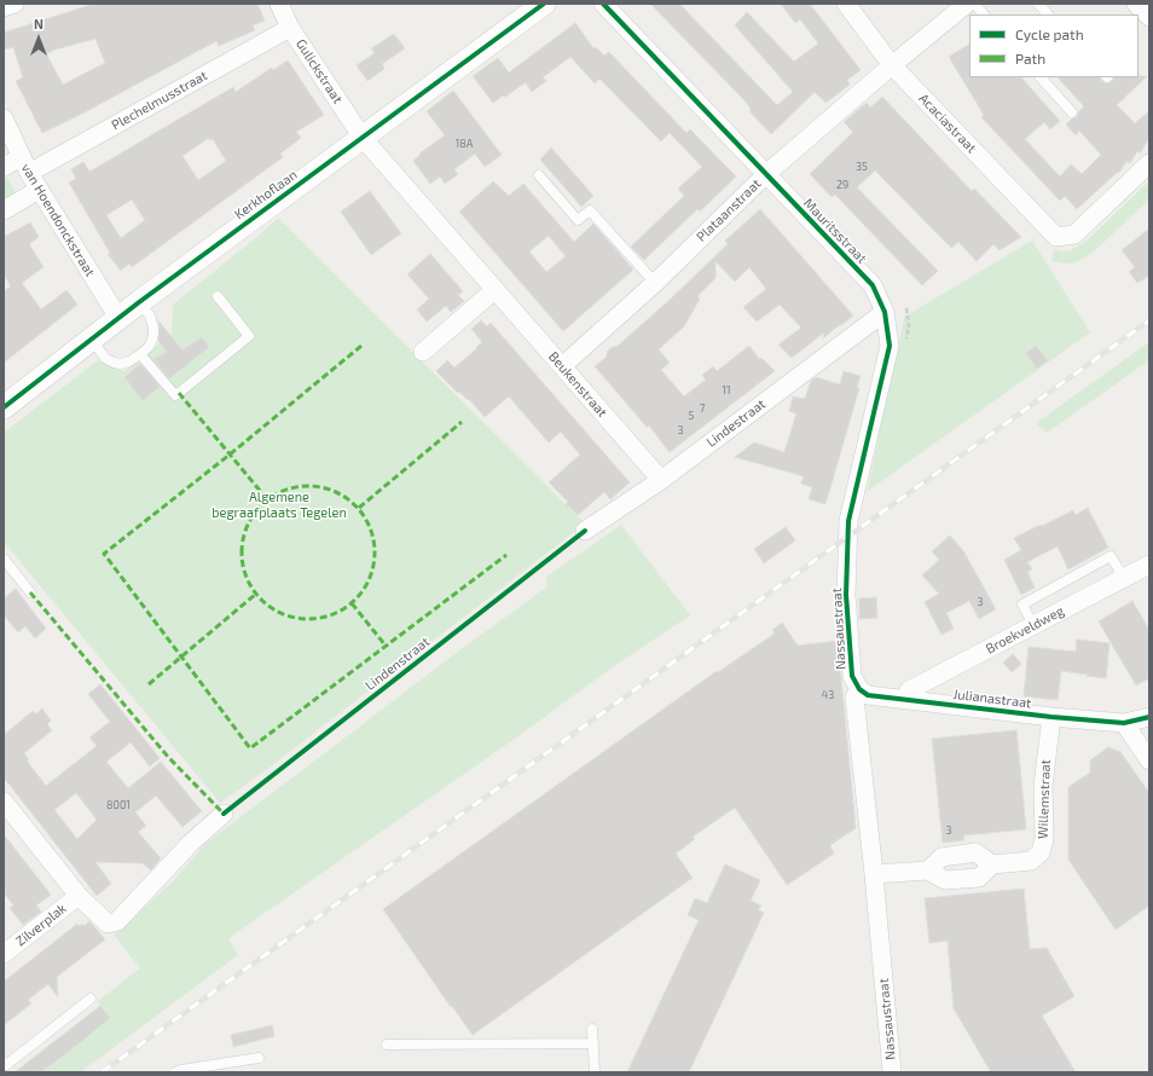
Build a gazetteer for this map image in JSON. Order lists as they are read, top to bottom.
{
  "streets": {
    "street": [
      "Gulickstraat",
      "Plechelmusstraat",
      "Acaciastraat",
      "Kerkhoflaan",
      "Plataanstraat",
      "van Hoendonckstraat",
      "Mauritsstraat",
      "Beukenstraat",
      "Lindestraat",
      "Nassaustraat",
      "Broekveldweg",
      "Julianastraat",
      "Willemstraat",
      "Zilverplak"
    ],
    "cycle path": ["Lindenstraat"]
  },
  "crossings": [
    ["Gulickstraat", "Plechelmusstraat"],
    ["Gulickstraat", "Kerkhoflaan"],
    ["Gulickstraat", "Beukenstraat"],
    ["Plechelmusstraat", "van Hoendonckstraat"],
    ["Acaciastraat", "Plataanstraat"],
    ["Kerkhoflaan", "van Hoendonckstraat"],
    ["Kerkhoflaan", "Beukenstraat"],
    ["Plataanstraat", "Mauritsstraat"],
    ["Plataanstraat", "Beukenstraat"],
    ["Mauritsstraat", "Lindestraat"],
    ["Mauritsstraat", "Nassaustraat"],
    ["Beukenstraat", "Lindestraat"],
    ["Nassaustraat", "Julianastraat"],
    ["Broekveldweg", "Julianastraat"],
    ["Julianastraat", "Willemstraat"]
  ],
  "parks": ["Algemene begraafplaats Tegelen"],
  "house_numbers": [
    "18A",
    "35",
    "29",
    "11",
    "7",
    "5",
    "3",
    "3",
    "43",
    "8001",
    "3"
  ],
  "legend": ["Cycle path", "Path"],
  "north": "top"
}
